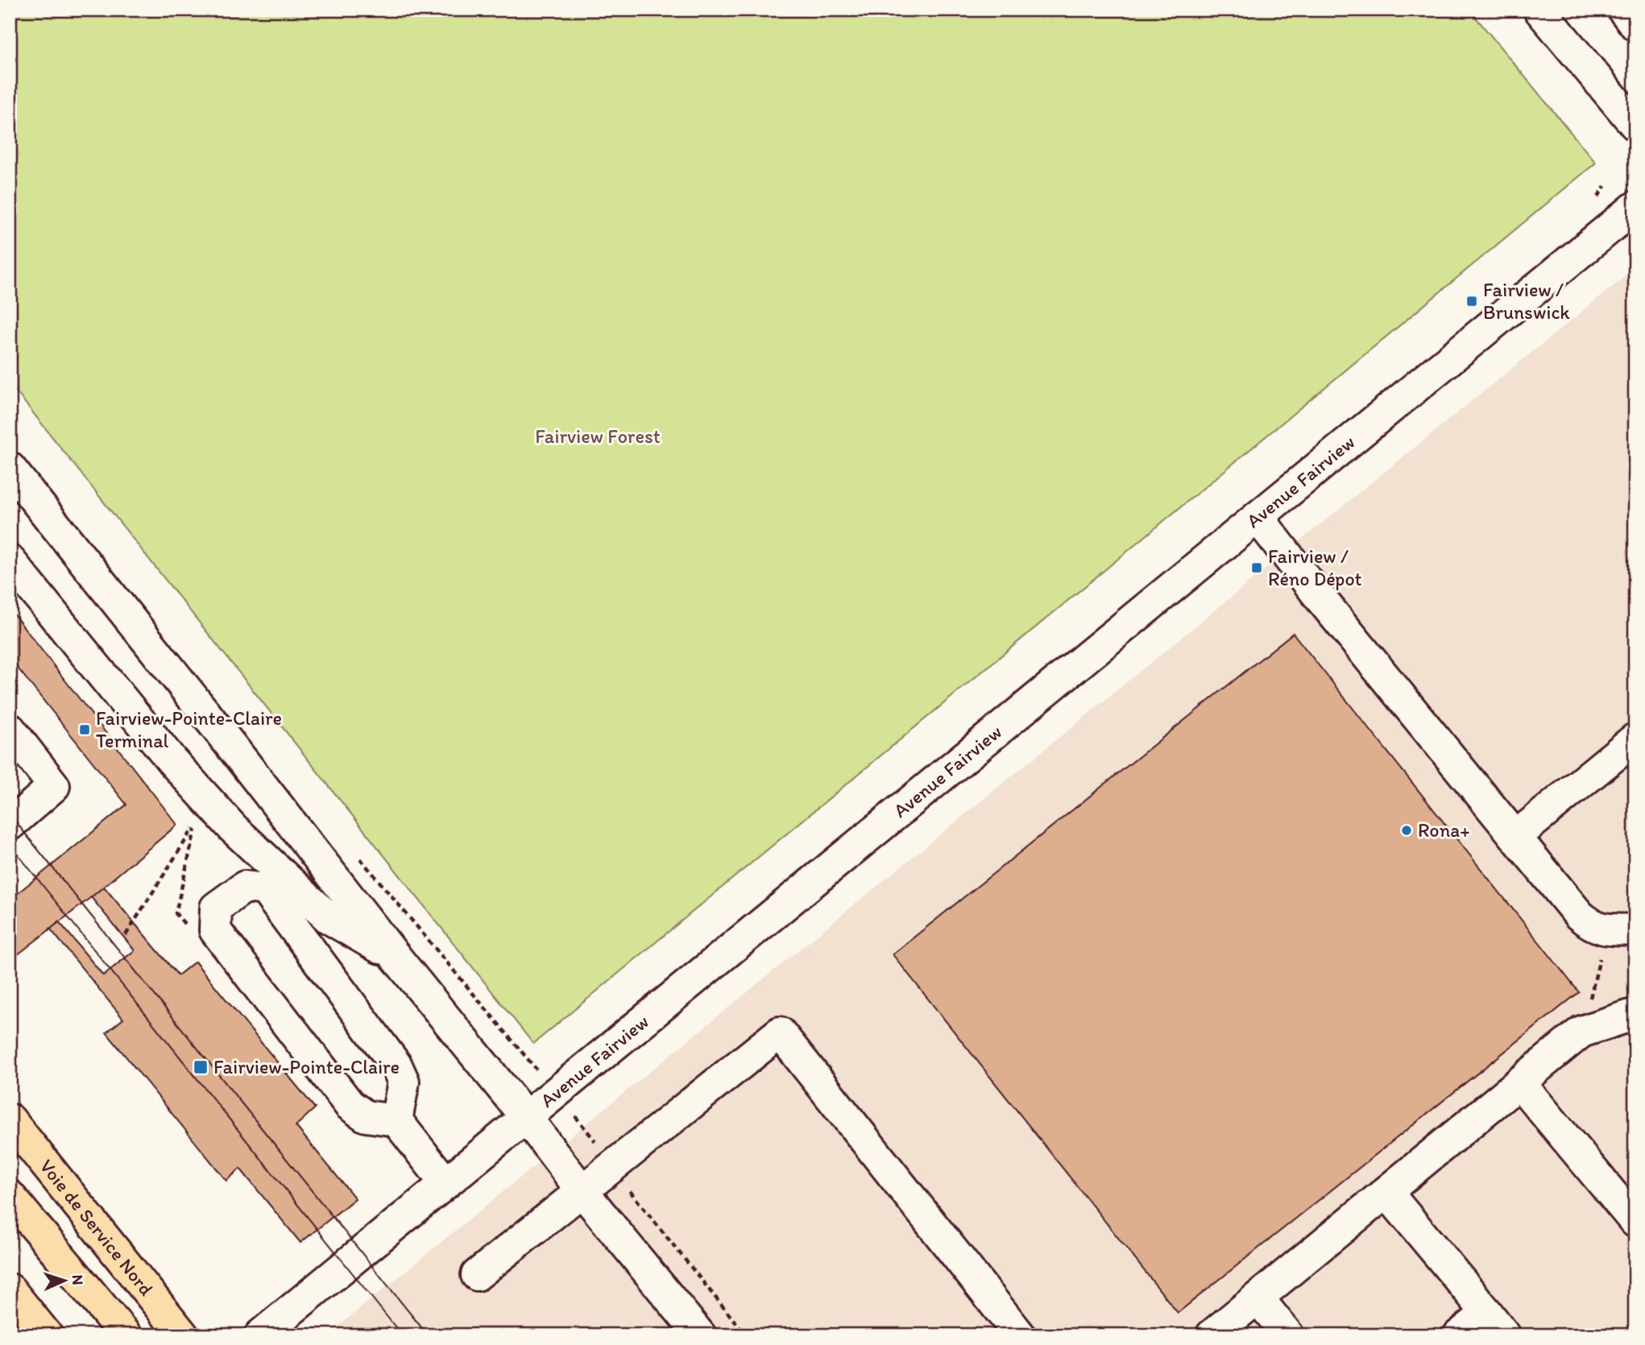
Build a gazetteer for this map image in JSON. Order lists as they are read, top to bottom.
{
  "streets": {
    "main road": ["Voie de Service Nord"],
    "street": ["Avenue Fairview"]
  },
  "parks": ["Fairview Forest"],
  "places": {
    "transit": [
      "Fairview / Brunswick",
      "Fairview / Réno Dépot",
      "Fairview-Pointe-Claire Terminal",
      "Fairview-Pointe-Claire"
    ],
    "other": ["Rona+"]
  },
  "north": "right"
}
